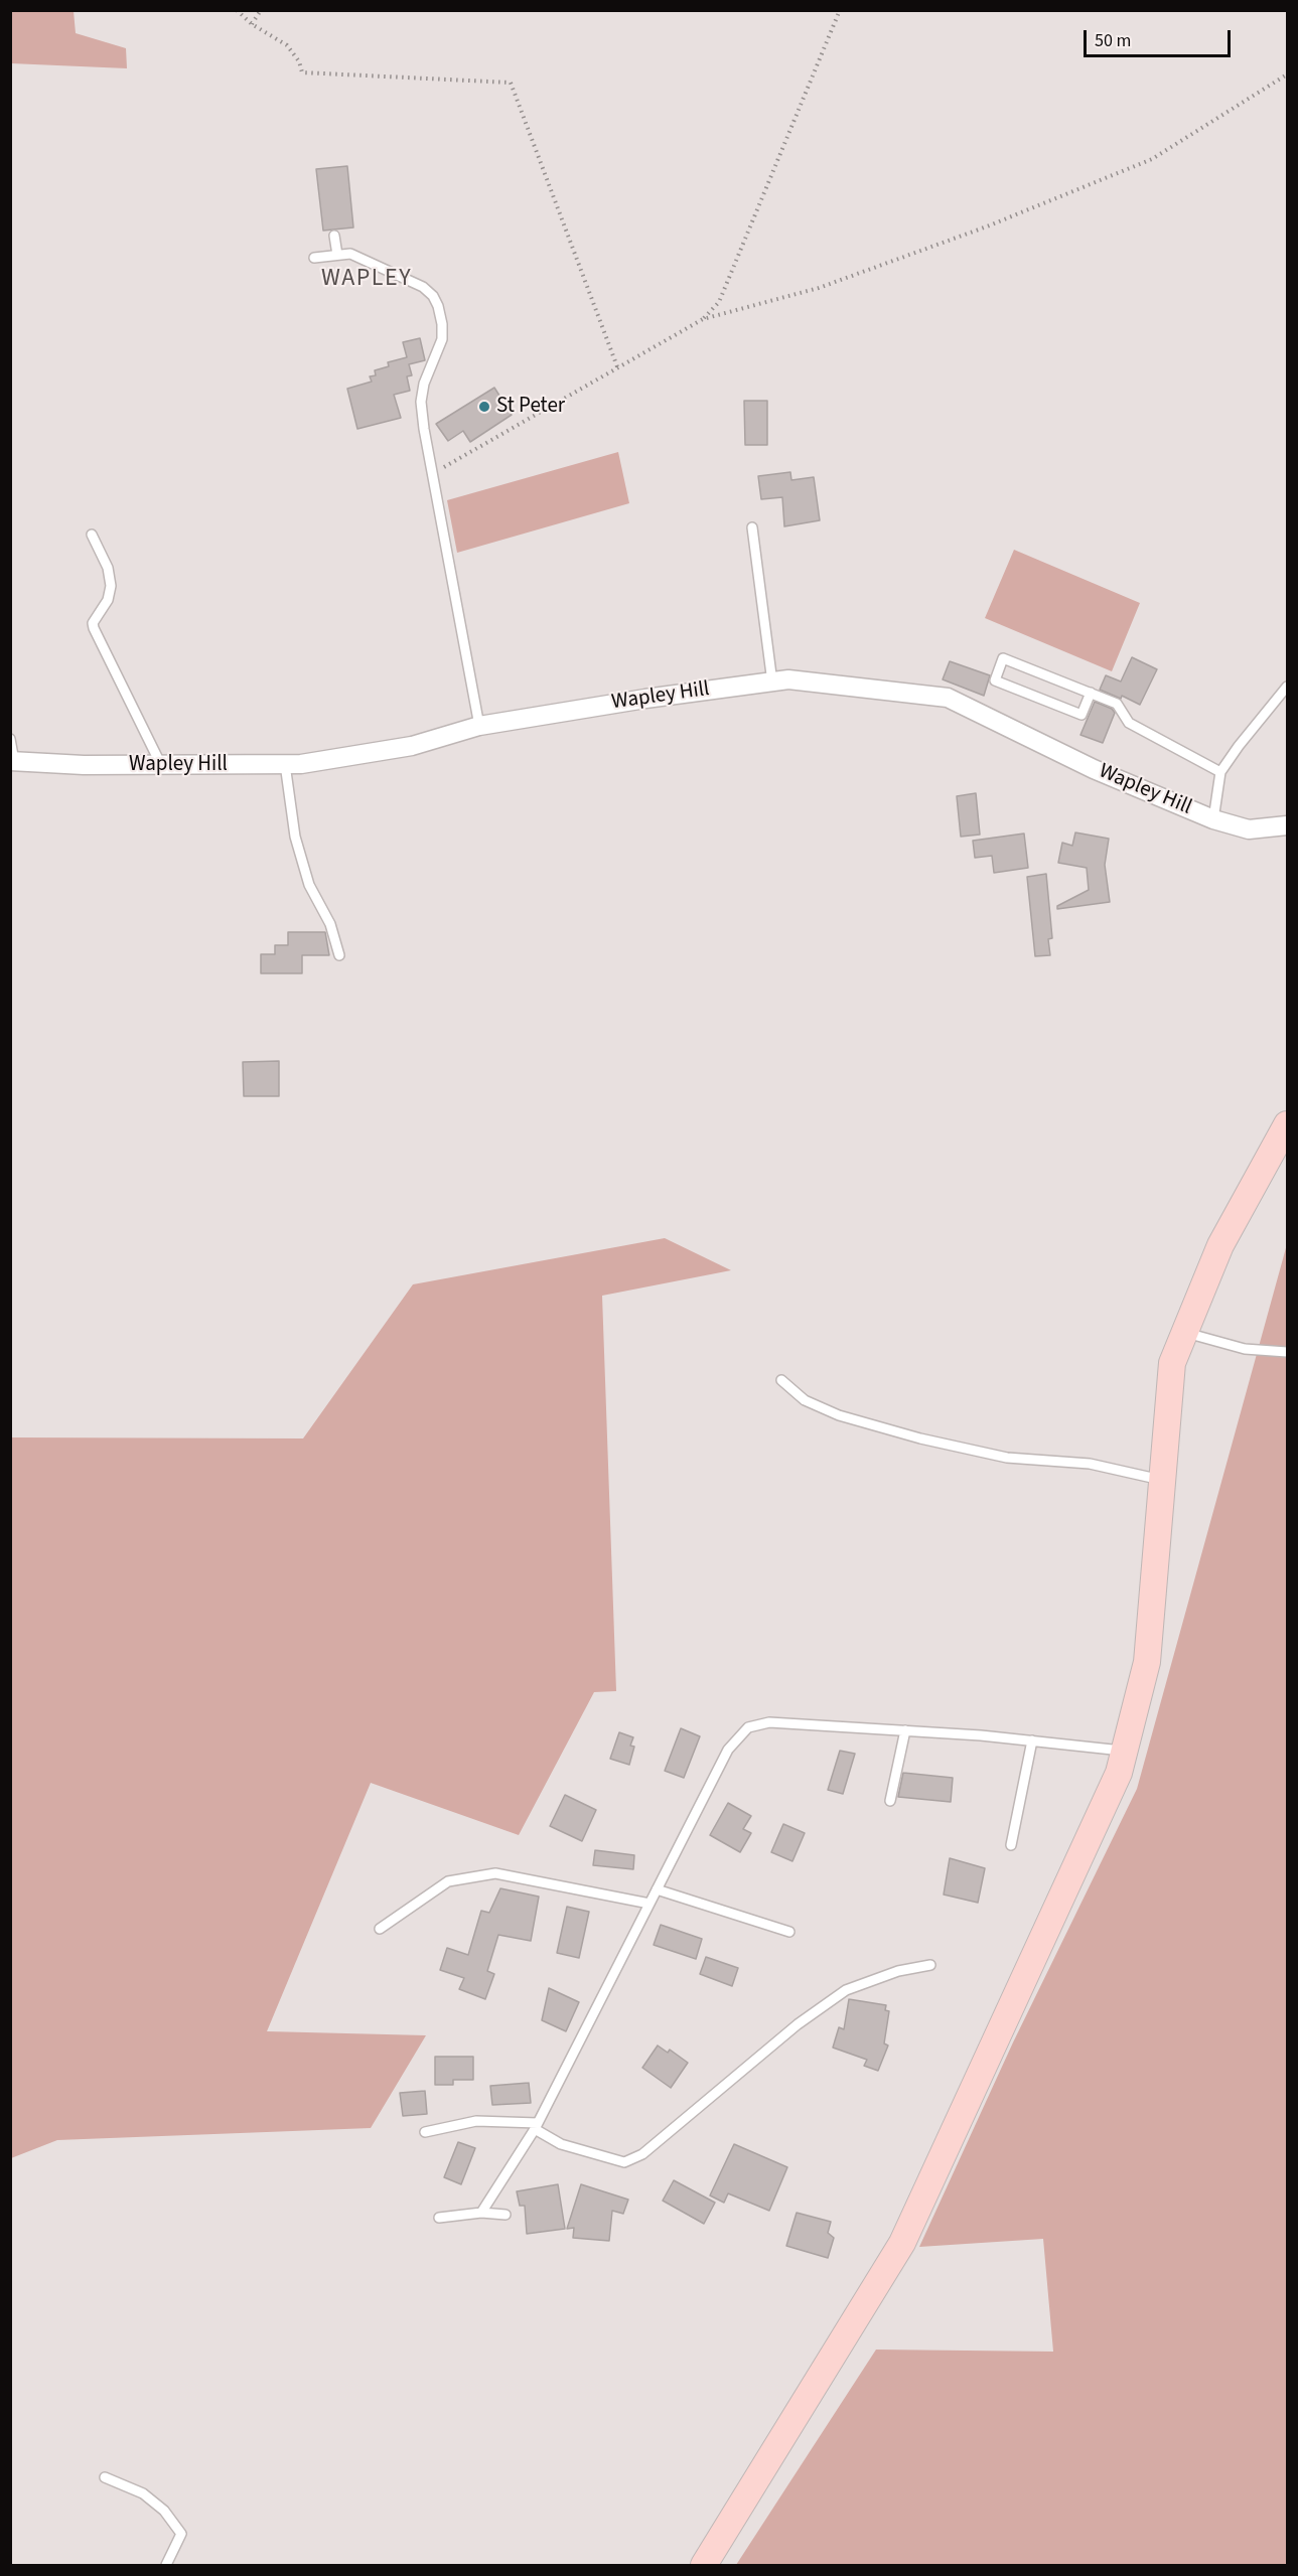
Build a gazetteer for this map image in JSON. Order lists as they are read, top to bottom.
{
  "streets": {
    "street": ["Wapley Hill"]
  },
  "districts": ["WAPLEY"],
  "places": ["St Peter"],
  "scale_bar": "50 m"
}
